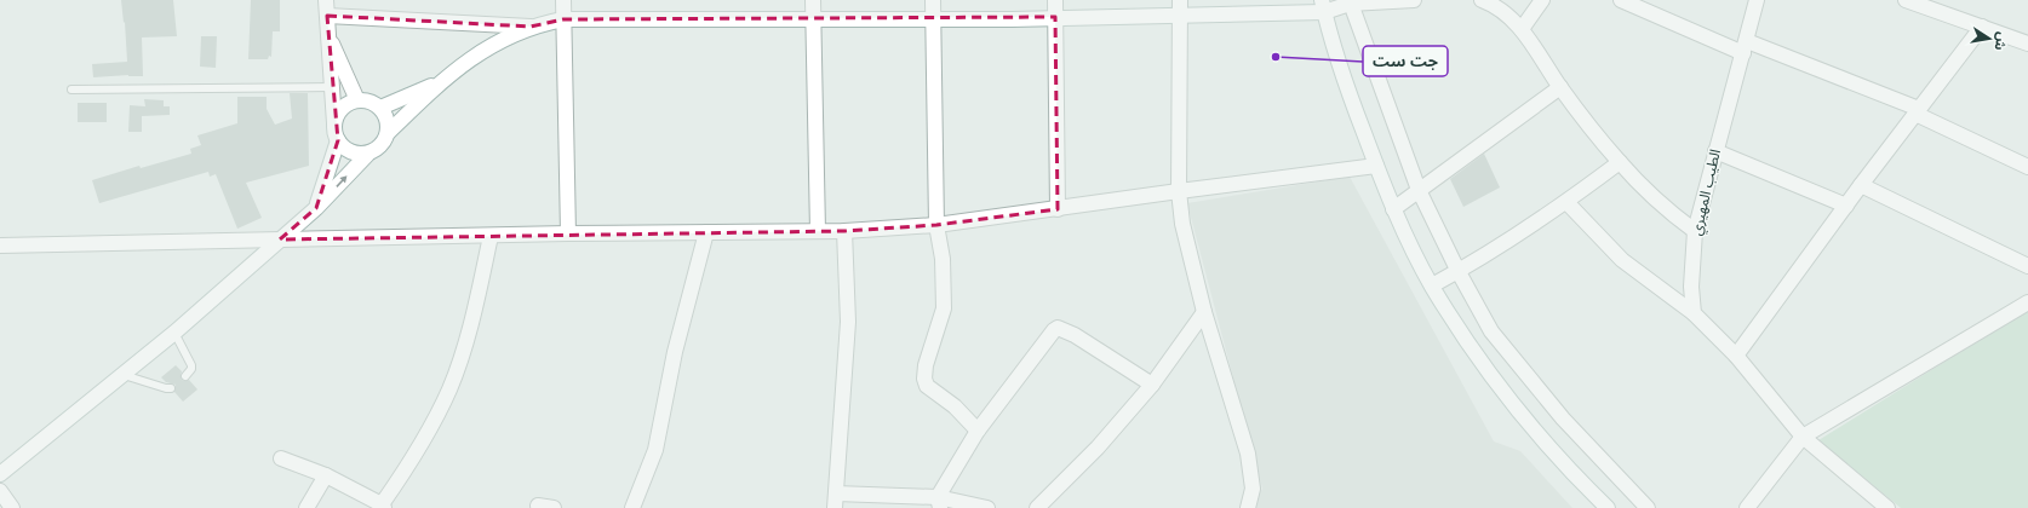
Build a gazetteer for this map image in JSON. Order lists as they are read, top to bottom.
{
  "streets": {
    "street": ["الطيب المهيري"]
  },
  "places": ["جت ست"],
  "north": "right"
}
